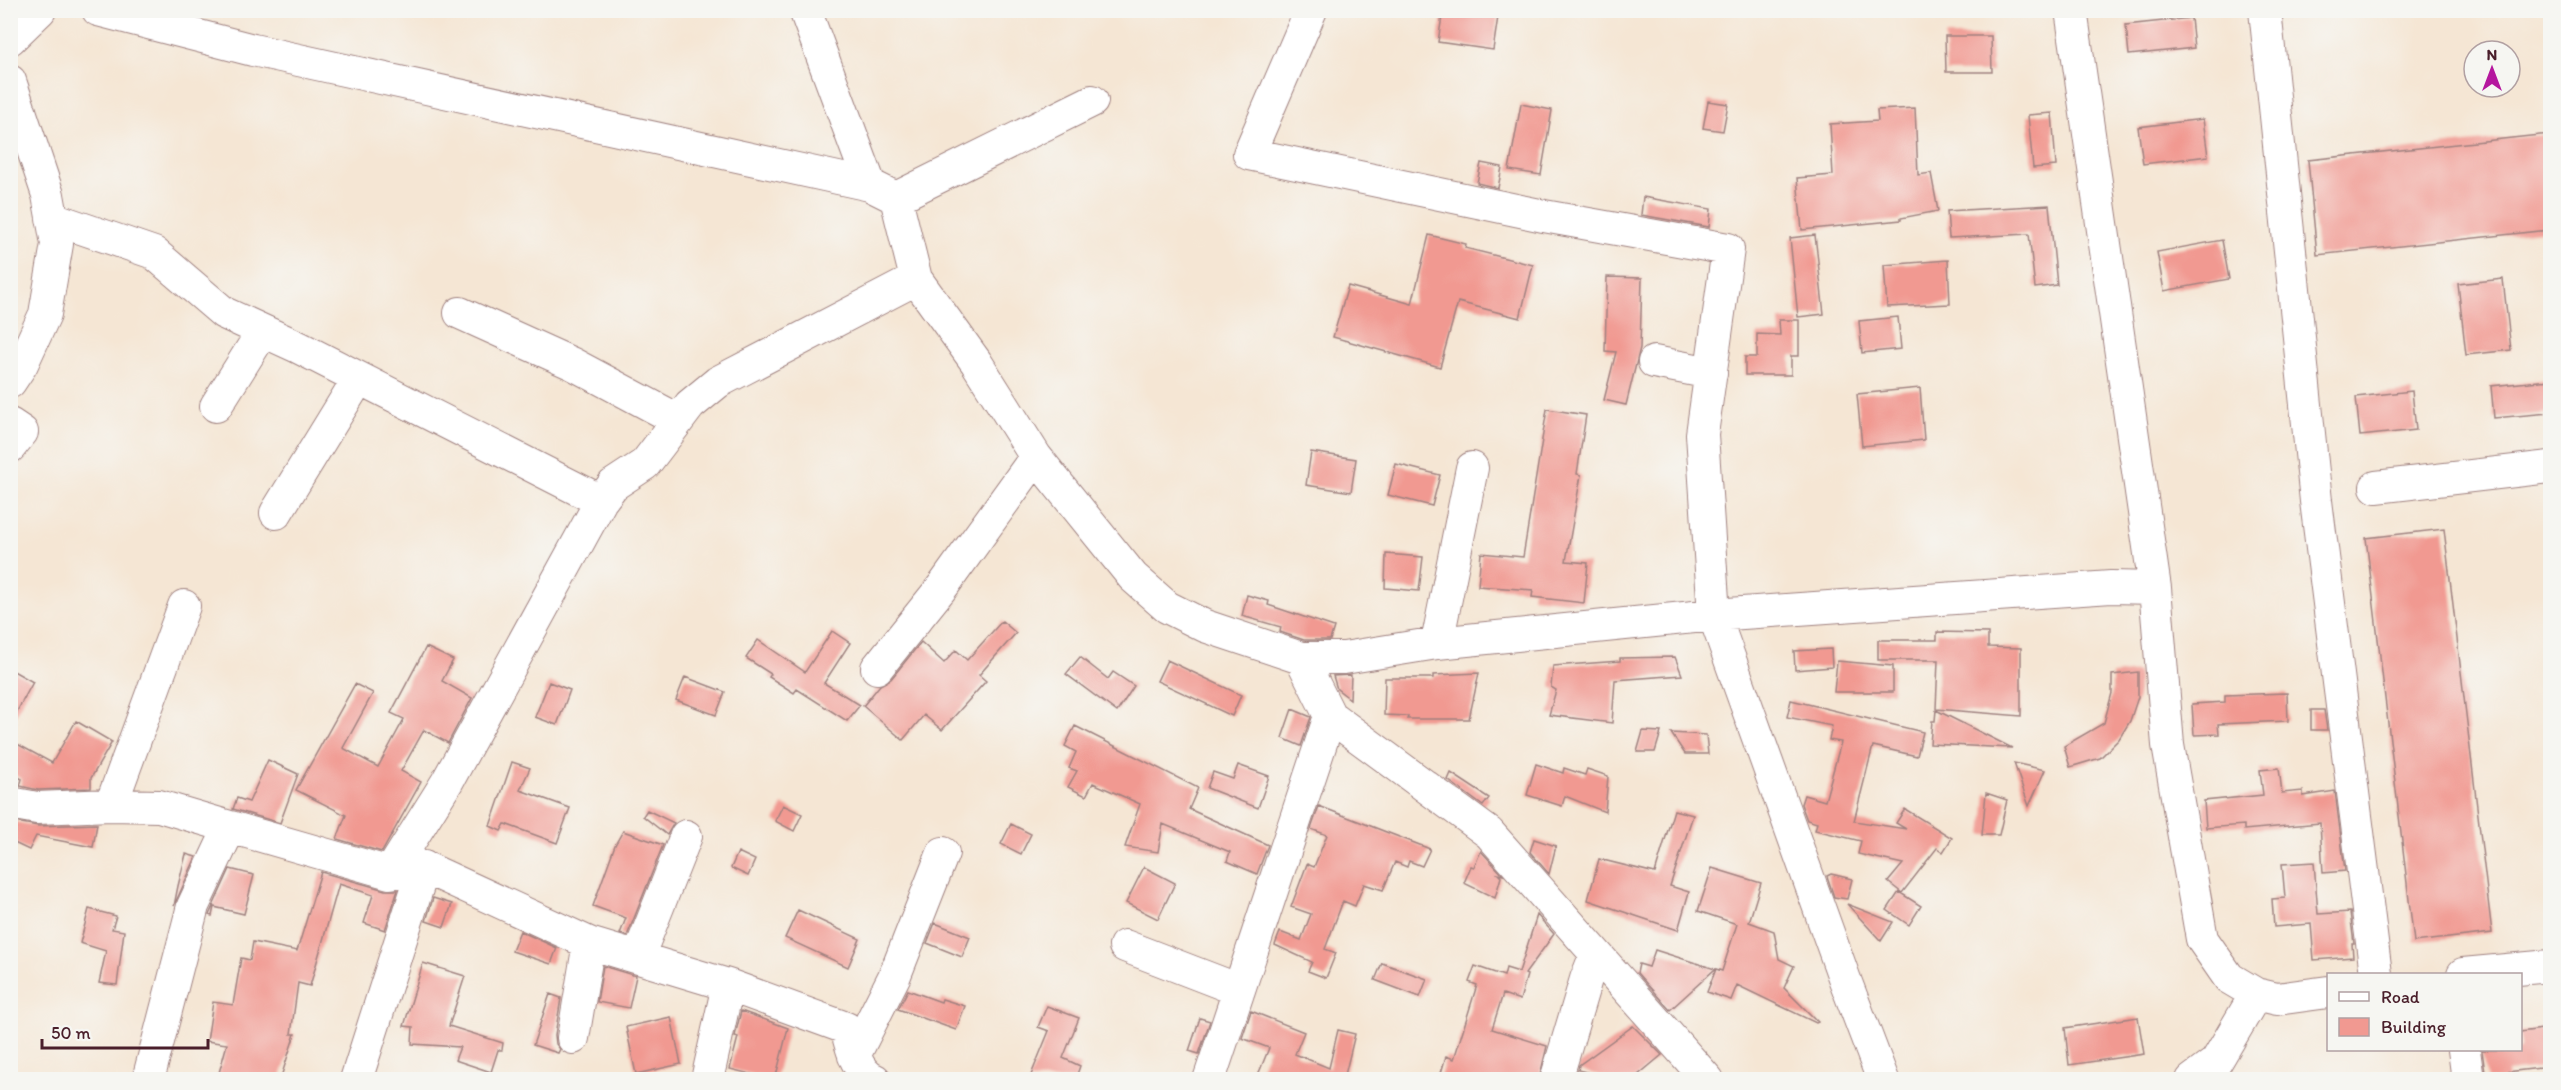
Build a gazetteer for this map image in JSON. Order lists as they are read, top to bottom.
{
  "legend": ["Road", "Building"],
  "scale_bar": "50 m",
  "north": "top"
}
